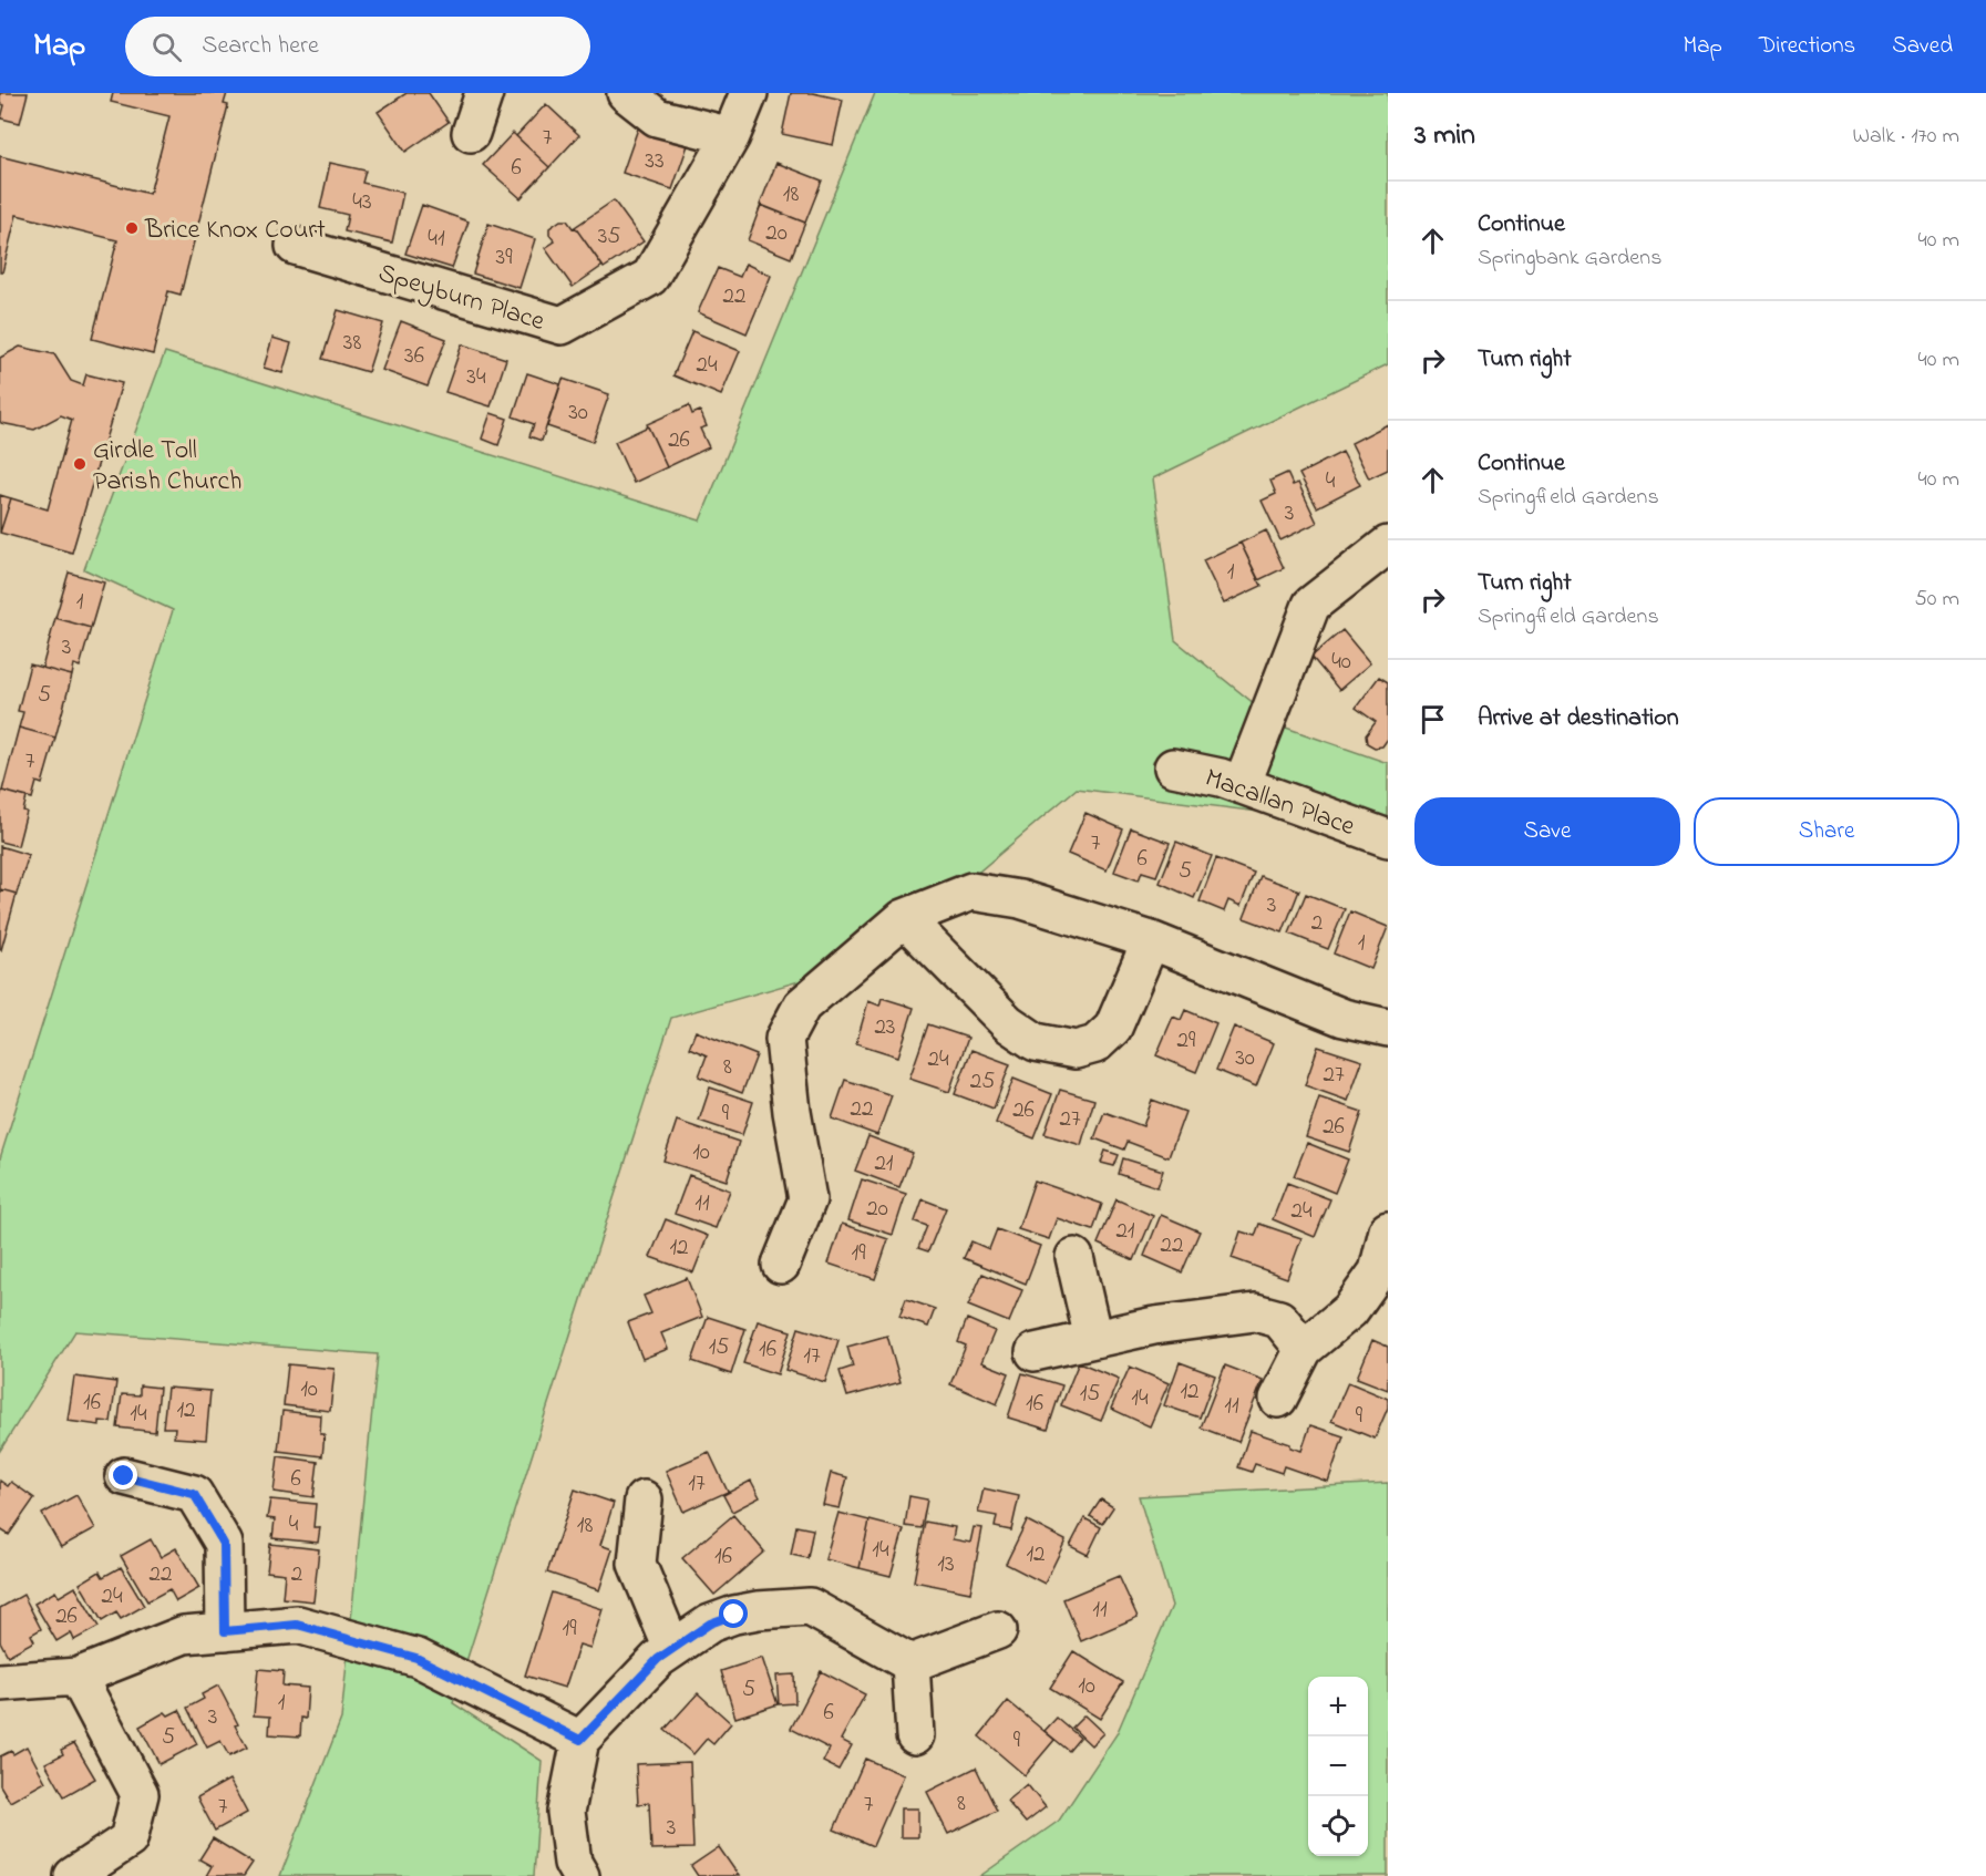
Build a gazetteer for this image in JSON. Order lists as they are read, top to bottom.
{
  "streets": {
    "street": ["Speyburn Place", "Macallan Place"]
  },
  "places": ["Brice Knox Court", "Girdle Toll Parish Church"],
  "house_numbers": [
    "7",
    "33",
    "6",
    "18",
    "43",
    "20",
    "35",
    "41",
    "39",
    "22",
    "38",
    "36",
    "24",
    "34",
    "30",
    "26",
    "4",
    "3",
    "1",
    "1",
    "3",
    "40",
    "5",
    "7",
    "7",
    "6",
    "5",
    "3",
    "2",
    "1",
    "23",
    "29",
    "30",
    "24",
    "8",
    "27",
    "25",
    "22",
    "26",
    "9",
    "27",
    "26",
    "10",
    "21",
    "11",
    "20",
    "24",
    "21",
    "22",
    "12",
    "19",
    "15",
    "16",
    "17",
    "10",
    "12",
    "15",
    "14",
    "16",
    "16",
    "11",
    "12",
    "14",
    "9",
    "6",
    "17",
    "4",
    "18",
    "14",
    "12",
    "16",
    "13",
    "22",
    "2",
    "24",
    "11",
    "26",
    "19",
    "10",
    "5",
    "1",
    "6",
    "3",
    "5",
    "9",
    "8",
    "7",
    "7",
    "3"
  ],
  "page": {
    "header": "Map",
    "search": "Search here",
    "nav": ["Map", "Directions", "Saved"],
    "heading": ["3 min", "Walk · 170 m"],
    "list": [
      ["Continue", "Springbank Gardens", "40 m"],
      ["Turn right", "40 m"],
      ["Continue", "Springfield Gardens", "40 m"],
      ["Turn right", "Springfield Gardens", "50 m"],
      "Arrive at destination"
    ],
    "buttons": ["Save", "Share"],
    "map_buttons": ["+", "−"]
  }
}
